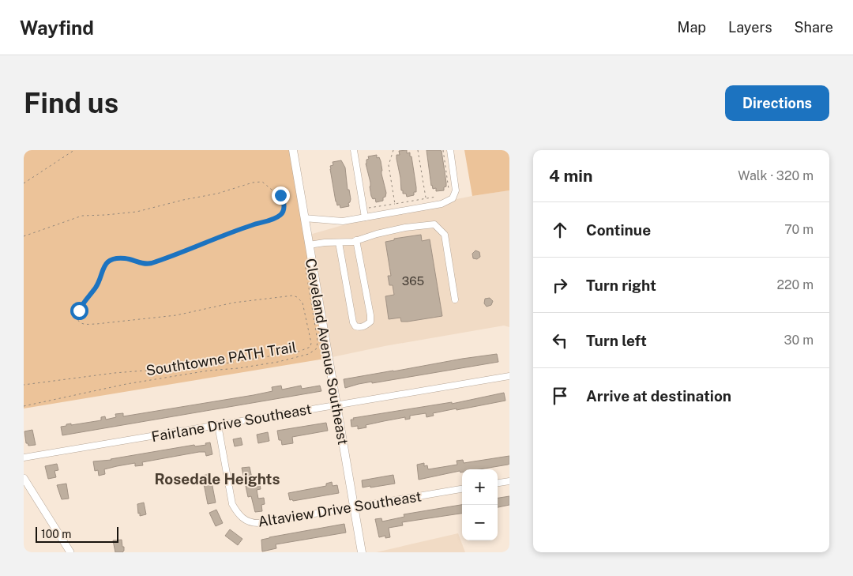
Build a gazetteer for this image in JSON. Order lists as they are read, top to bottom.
{
  "streets": {
    "main road": ["Cleveland Avenue Southeast"],
    "street": ["Fairlane Drive Southeast", "Altaview Drive Southeast"],
    "path": ["Southtowne PATH Trail"]
  },
  "crossings": [
    ["Cleveland Avenue Southeast", "Fairlane Drive Southeast"],
    ["Cleveland Avenue Southeast", "Altaview Drive Southeast"],
    ["Fairlane Drive Southeast", "Altaview Drive Southeast"]
  ],
  "districts": ["Rosedale Heights"],
  "house_numbers": ["365"],
  "scale_bar": "100 m",
  "page": {
    "header": "Wayfind",
    "nav": ["Map", "Layers", "Share"],
    "buttons": "Directions",
    "title": "Find us",
    "heading": ["4 min", "Walk · 320 m"],
    "list": [
      ["Continue", "70 m"],
      ["Turn right", "220 m"],
      ["Turn left", "30 m"],
      "Arrive at destination"
    ],
    "map_buttons": ["+", "−"],
    "scale": "100 m"
  }
}
